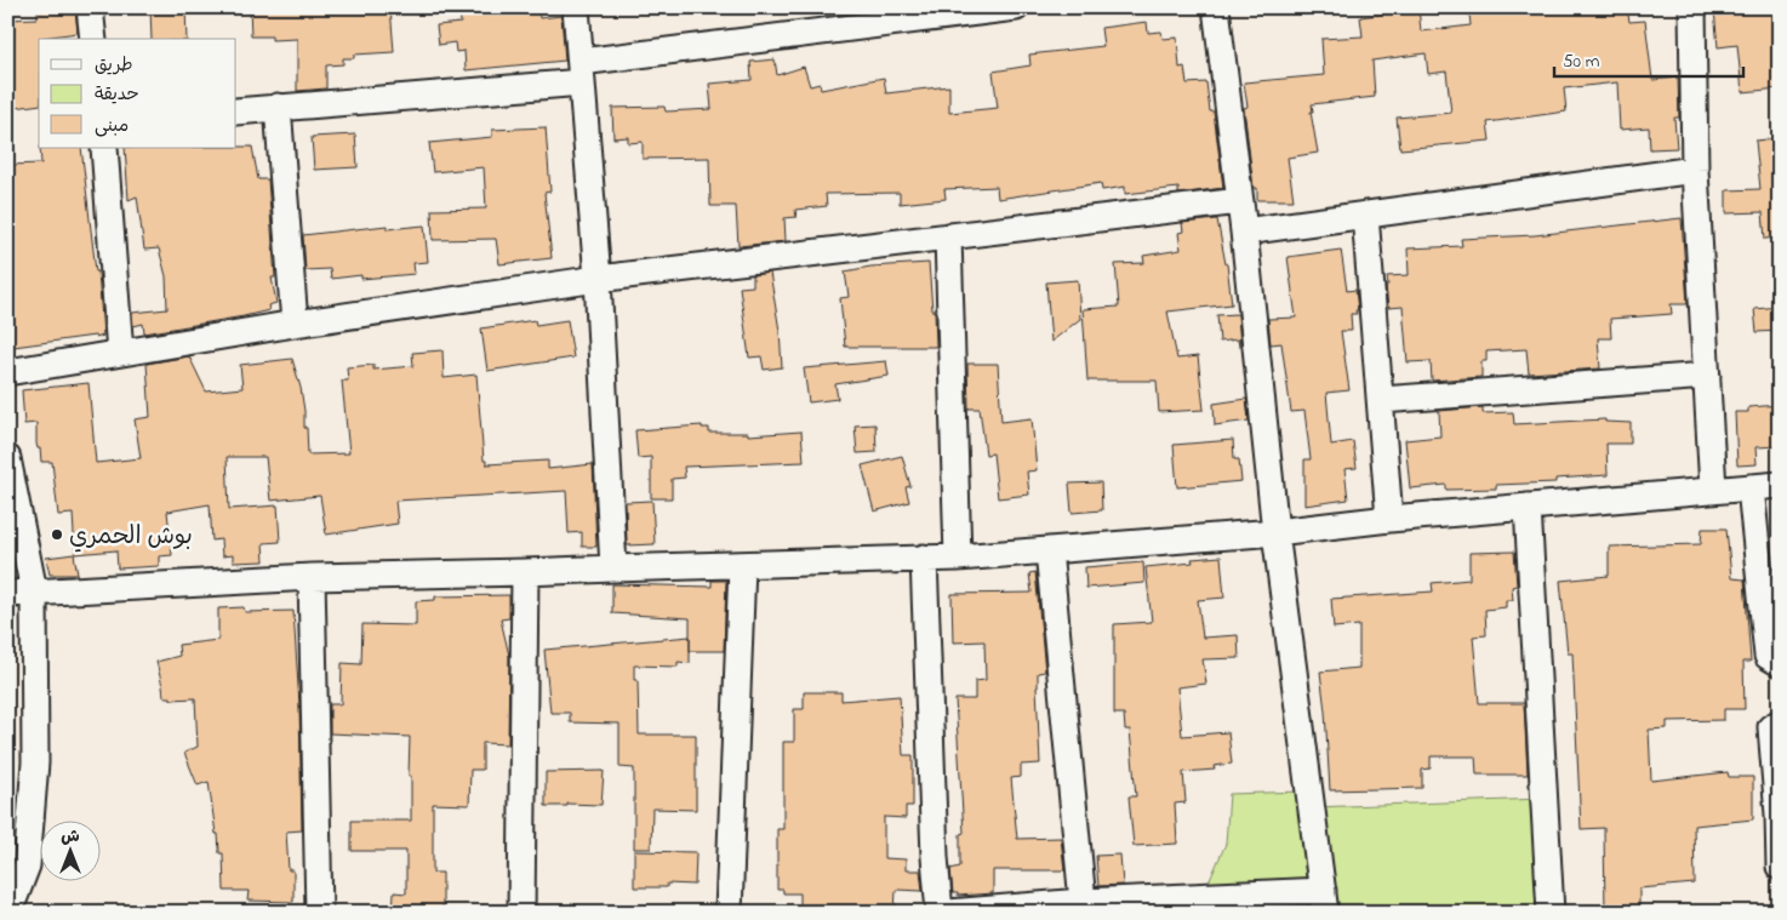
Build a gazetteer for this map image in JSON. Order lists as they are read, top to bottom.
{
  "places": ["بوش الحمري"],
  "legend": ["طريق", "حديقة", "مبنى"],
  "scale_bar": "50 m",
  "north": "top"
}
